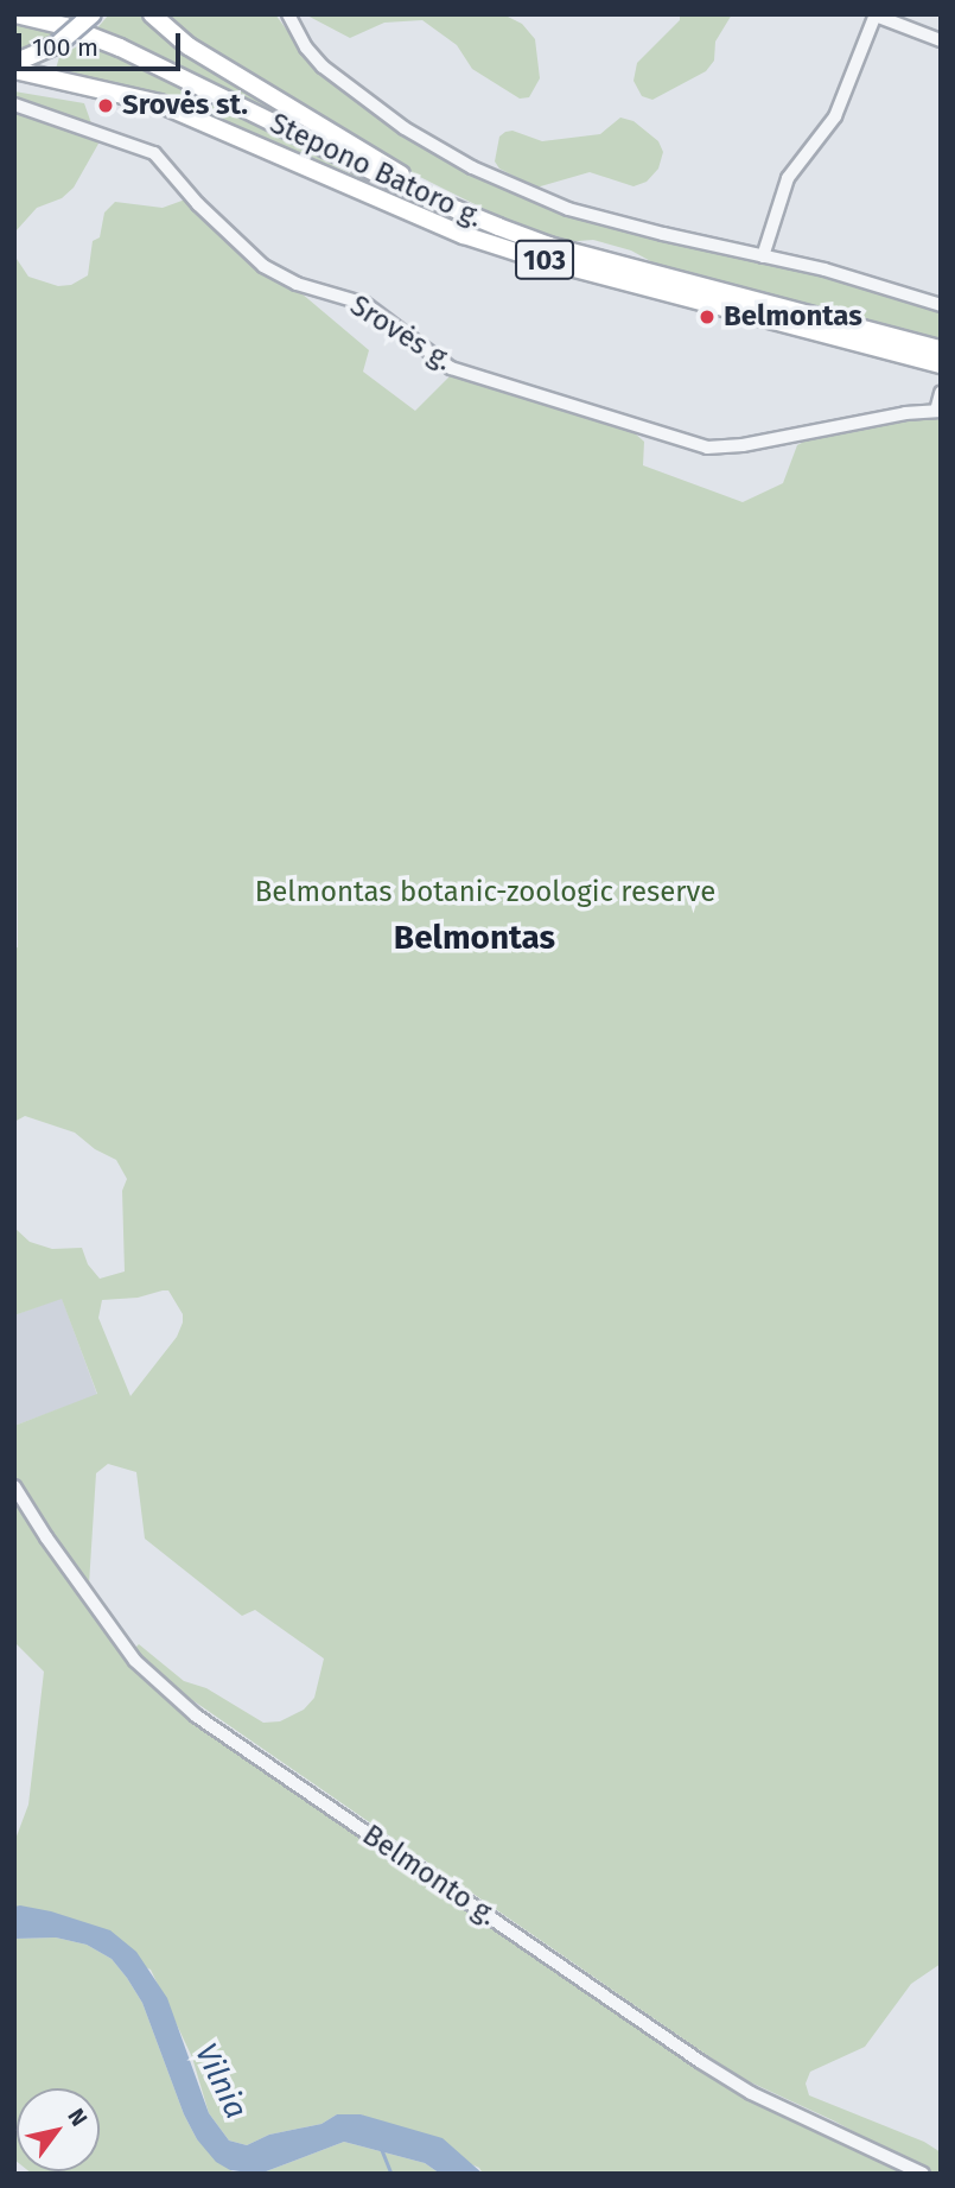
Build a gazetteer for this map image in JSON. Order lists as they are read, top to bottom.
{
  "streets": {
    "main road": ["Stepono Batoro g.", "103"],
    "street": ["Srovės g.", "Belmonto g."]
  },
  "crossings": [
    ["Stepono Batoro g.", "103"]
  ],
  "districts": ["Belmontas"],
  "water": ["Vilnia"],
  "parks": ["Belmontas botanic-zoologic reserve"],
  "places": ["Srovės st.", "Belmontas"],
  "scale_bar": "100 m",
  "north": "top right"
}
